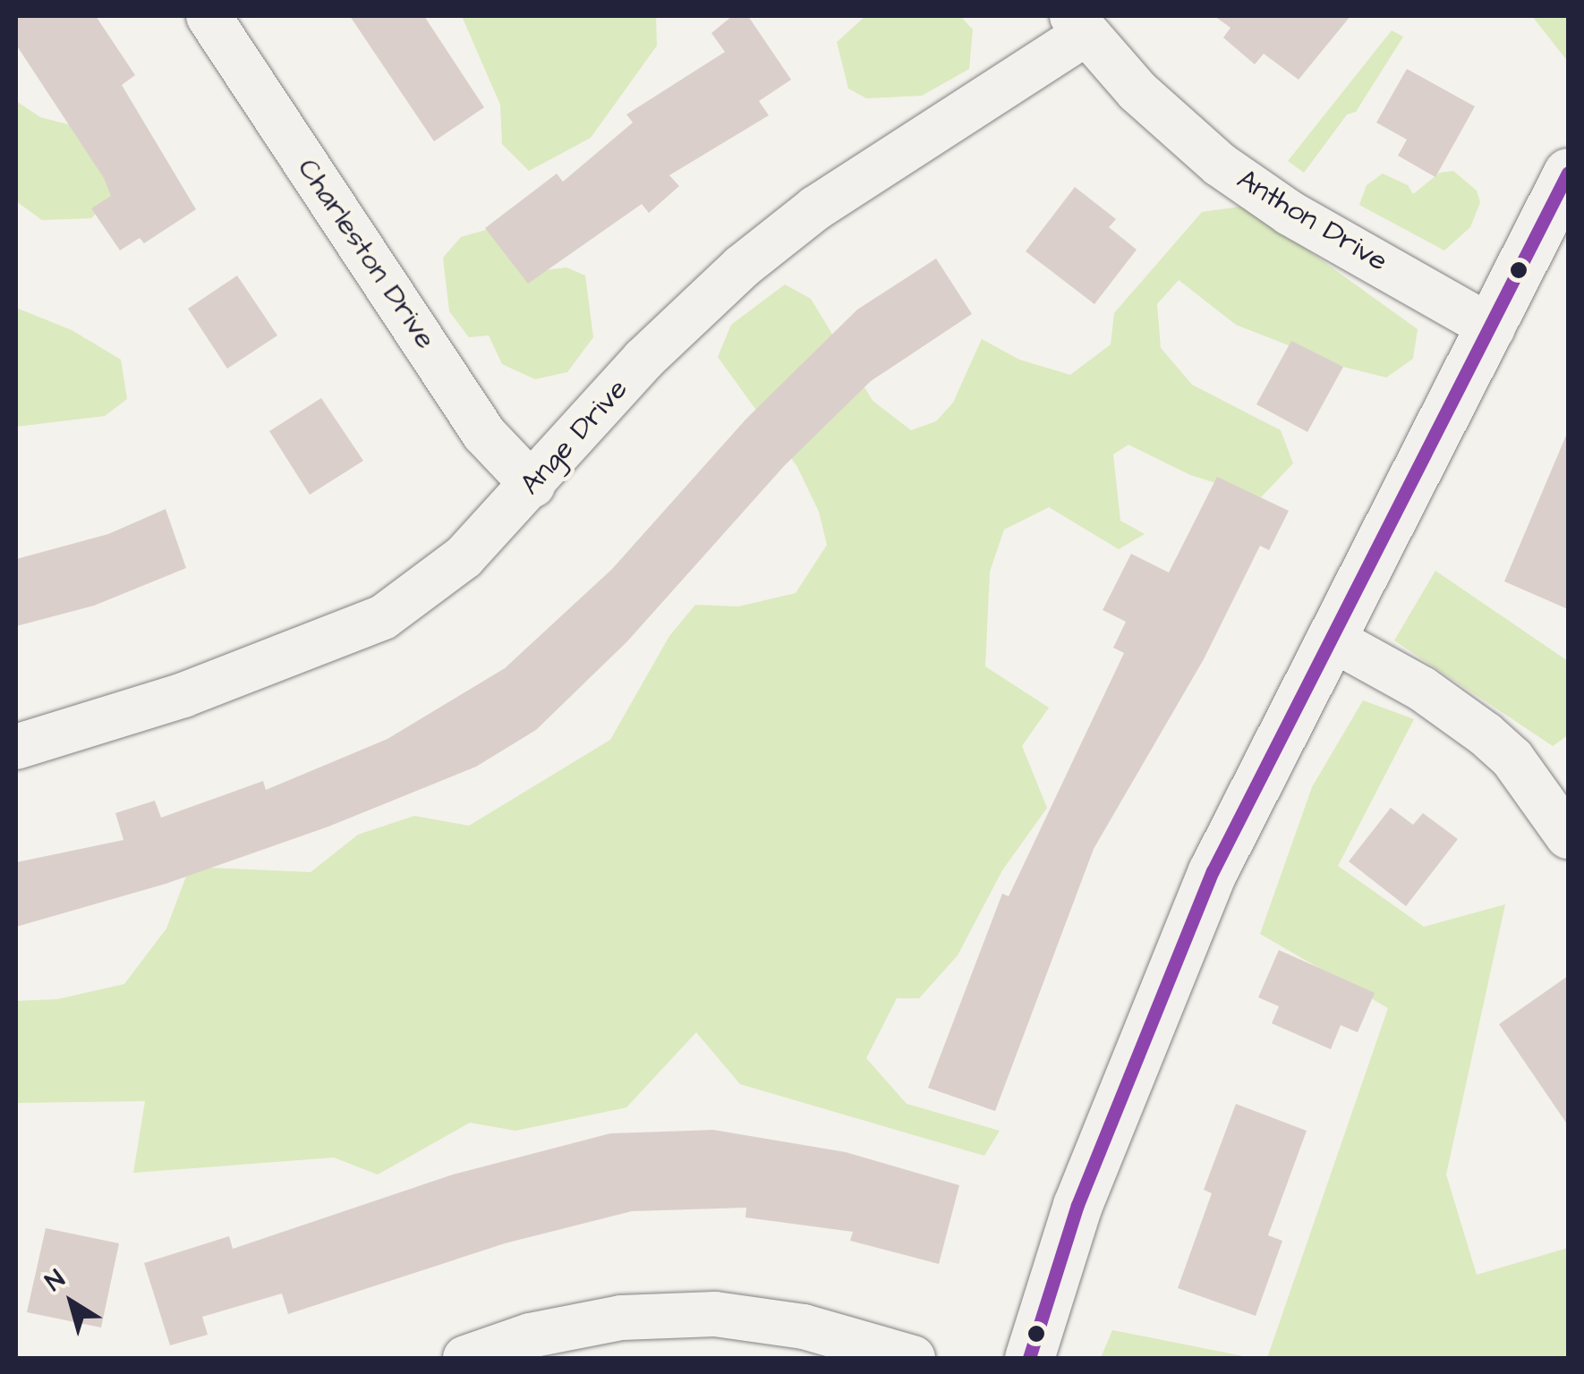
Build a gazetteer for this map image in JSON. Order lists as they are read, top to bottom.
{
  "streets": {
    "street": ["Anthon Drive", "Charleston Drive", "Ange Drive"]
  },
  "crossings": [
    ["Anthon Drive", "Ange Drive"],
    ["Charleston Drive", "Ange Drive"]
  ],
  "north": "top left"
}
